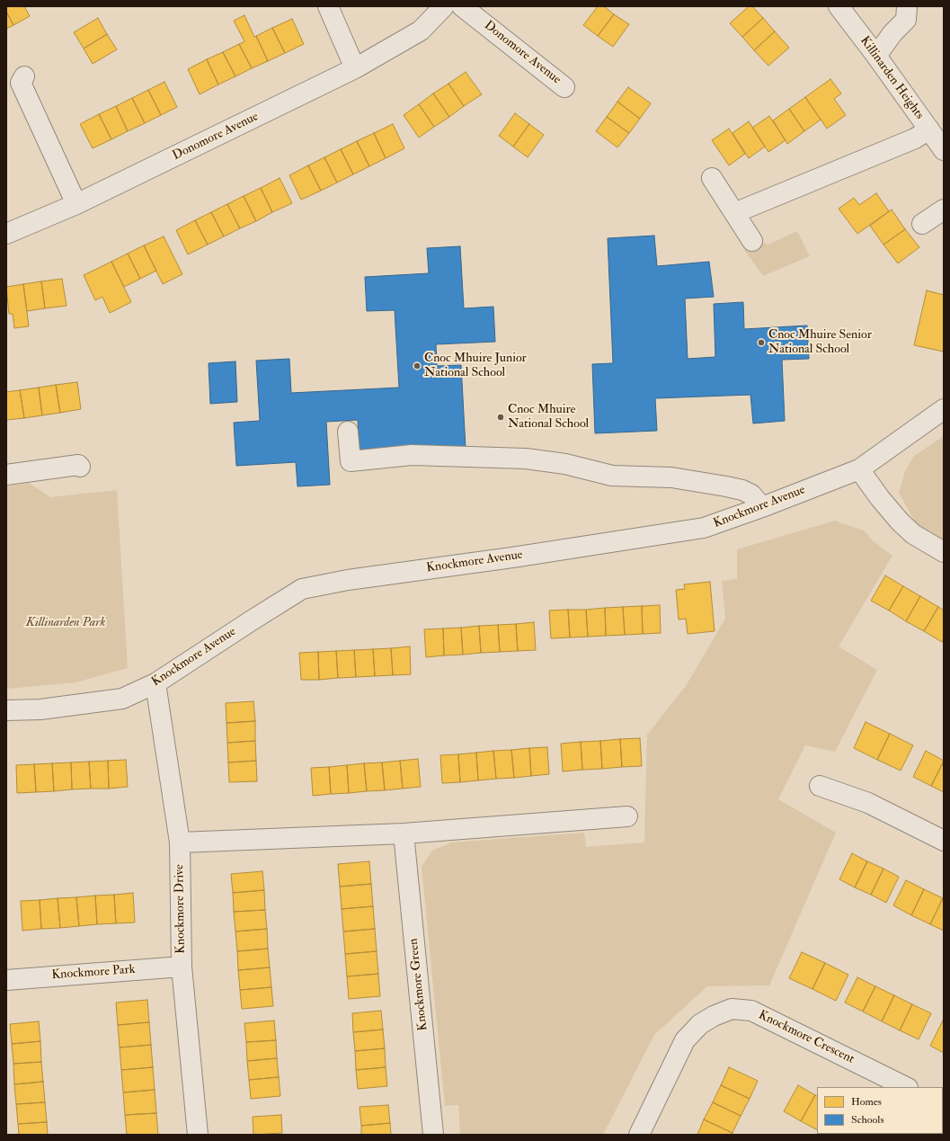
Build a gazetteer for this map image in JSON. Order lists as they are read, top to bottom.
{
  "streets": {
    "street": [
      "Donomore Avenue",
      "Killinarden Heights",
      "Knockmore Avenue",
      "Knockmore Drive",
      "Knockmore Park",
      "Knockmore Green",
      "Knockmore Crescent"
    ]
  },
  "crossings": [
    ["Knockmore Avenue", "Knockmore Drive"],
    ["Knockmore Drive", "Knockmore Park"]
  ],
  "parks": ["Killinarden Park"],
  "places": ["Cnoc Mhuire Senior National School", "Cnoc Mhuire Junior National School", "Cnoc Mhuire National School"],
  "legend": ["Homes", "Schools"]
}
